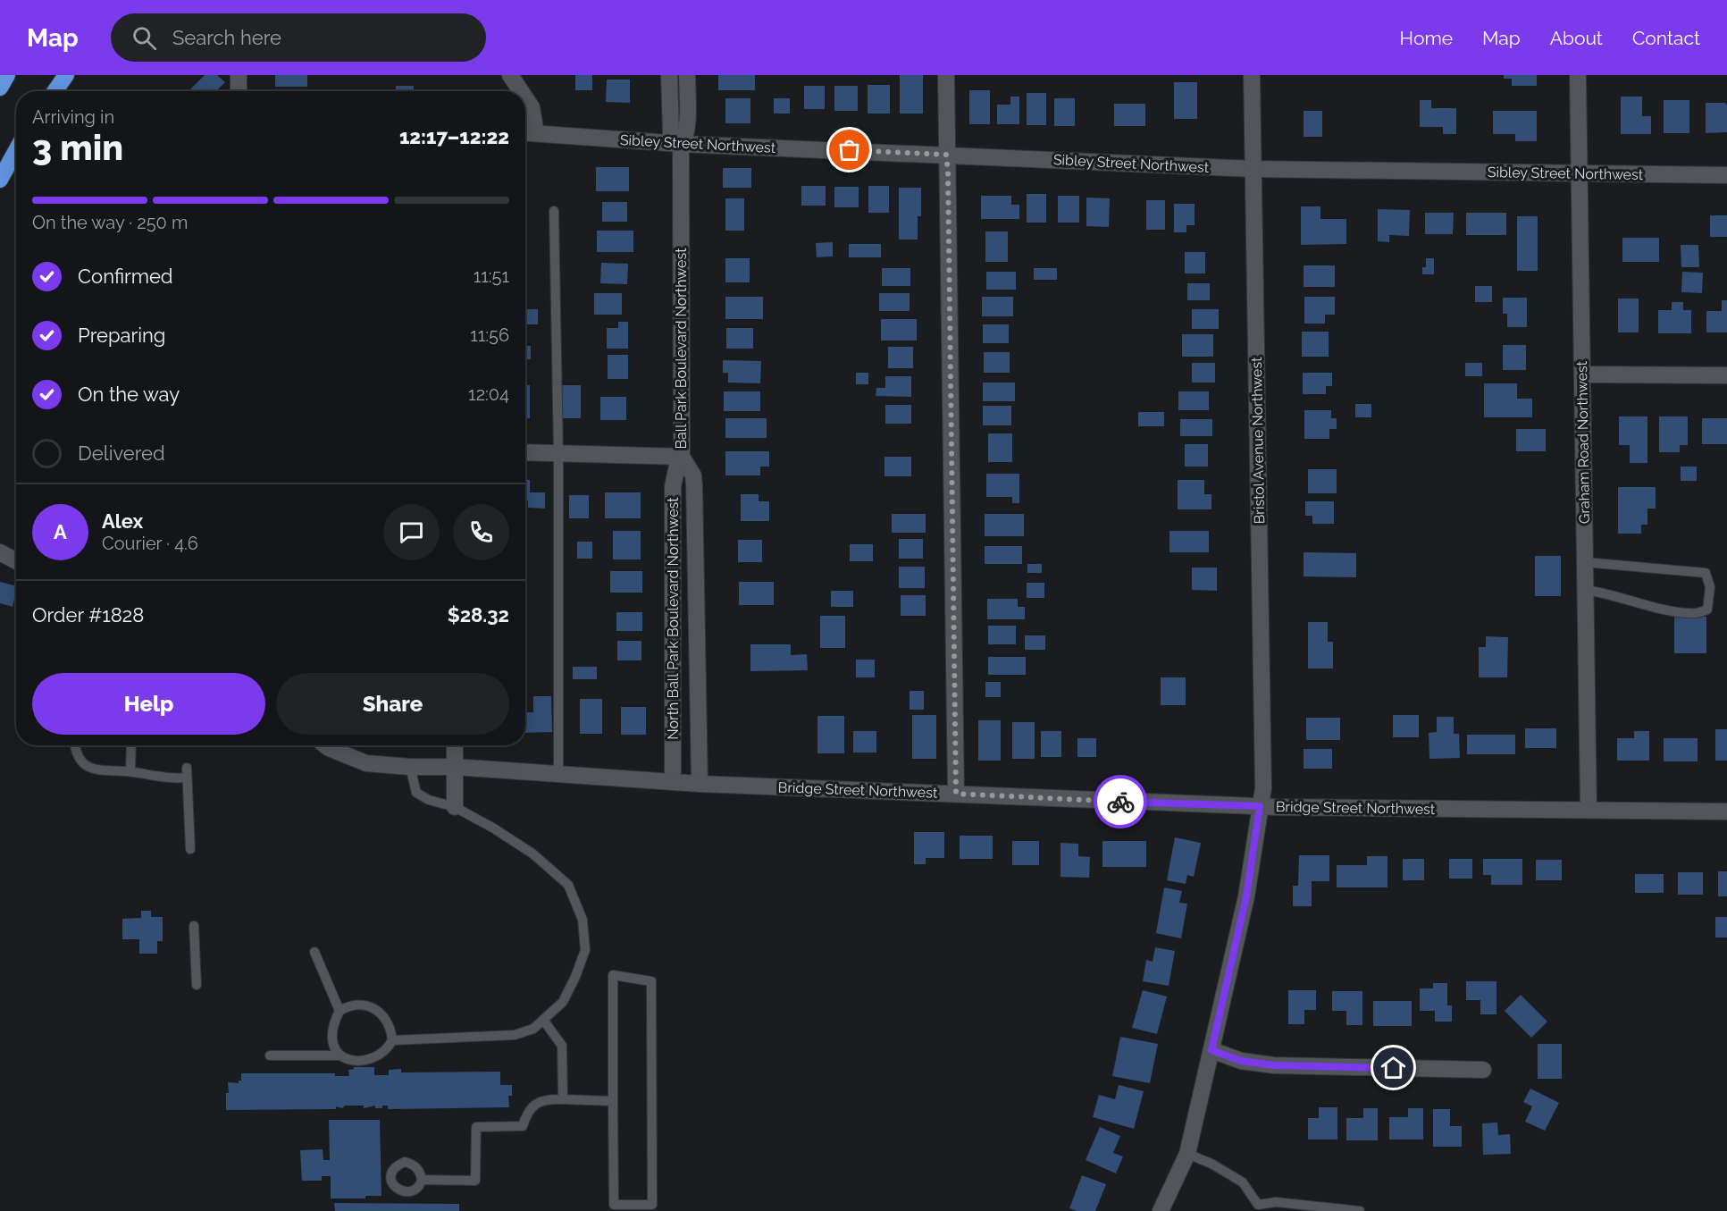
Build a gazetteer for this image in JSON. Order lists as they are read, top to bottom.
{
  "streets": {
    "street": [
      "Sibley Street Northwest",
      "Ball Park Boulevard Northwest",
      "Bristol Avenue Northwest",
      "Graham Road Northwest",
      "North Ball Park Boulevard Northwest",
      "Bridge Street Northwest"
    ]
  },
  "crossings": [
    ["Sibley Street Northwest", "Ball Park Boulevard Northwest"],
    ["Sibley Street Northwest", "Bristol Avenue Northwest"],
    ["Sibley Street Northwest", "Graham Road Northwest"],
    ["Ball Park Boulevard Northwest", "North Ball Park Boulevard Northwest"],
    ["Ball Park Boulevard Northwest", "Bridge Street Northwest"],
    ["Bristol Avenue Northwest", "Bridge Street Northwest"],
    ["Graham Road Northwest", "Bridge Street Northwest"],
    ["North Ball Park Boulevard Northwest", "Bridge Street Northwest"]
  ],
  "page": {
    "header": "Map",
    "search": "Search here",
    "nav": [
      "Home",
      "Map",
      "About",
      "Contact"
    ],
    "heading": ["3 min", "Arriving in", "12:17–12:22"],
    "panel": [
      "Alex",
      "Courier · 4.6",
      "Order #1828",
      "$28.32"
    ],
    "bar": "On the way · 250 m",
    "list": [
      ["Confirmed", "11:51"],
      ["Preparing", "11:56"],
      ["On the way", "12:04"],
      "Delivered"
    ],
    "round": "A",
    "buttons": ["Help", "Share"]
  }
}
